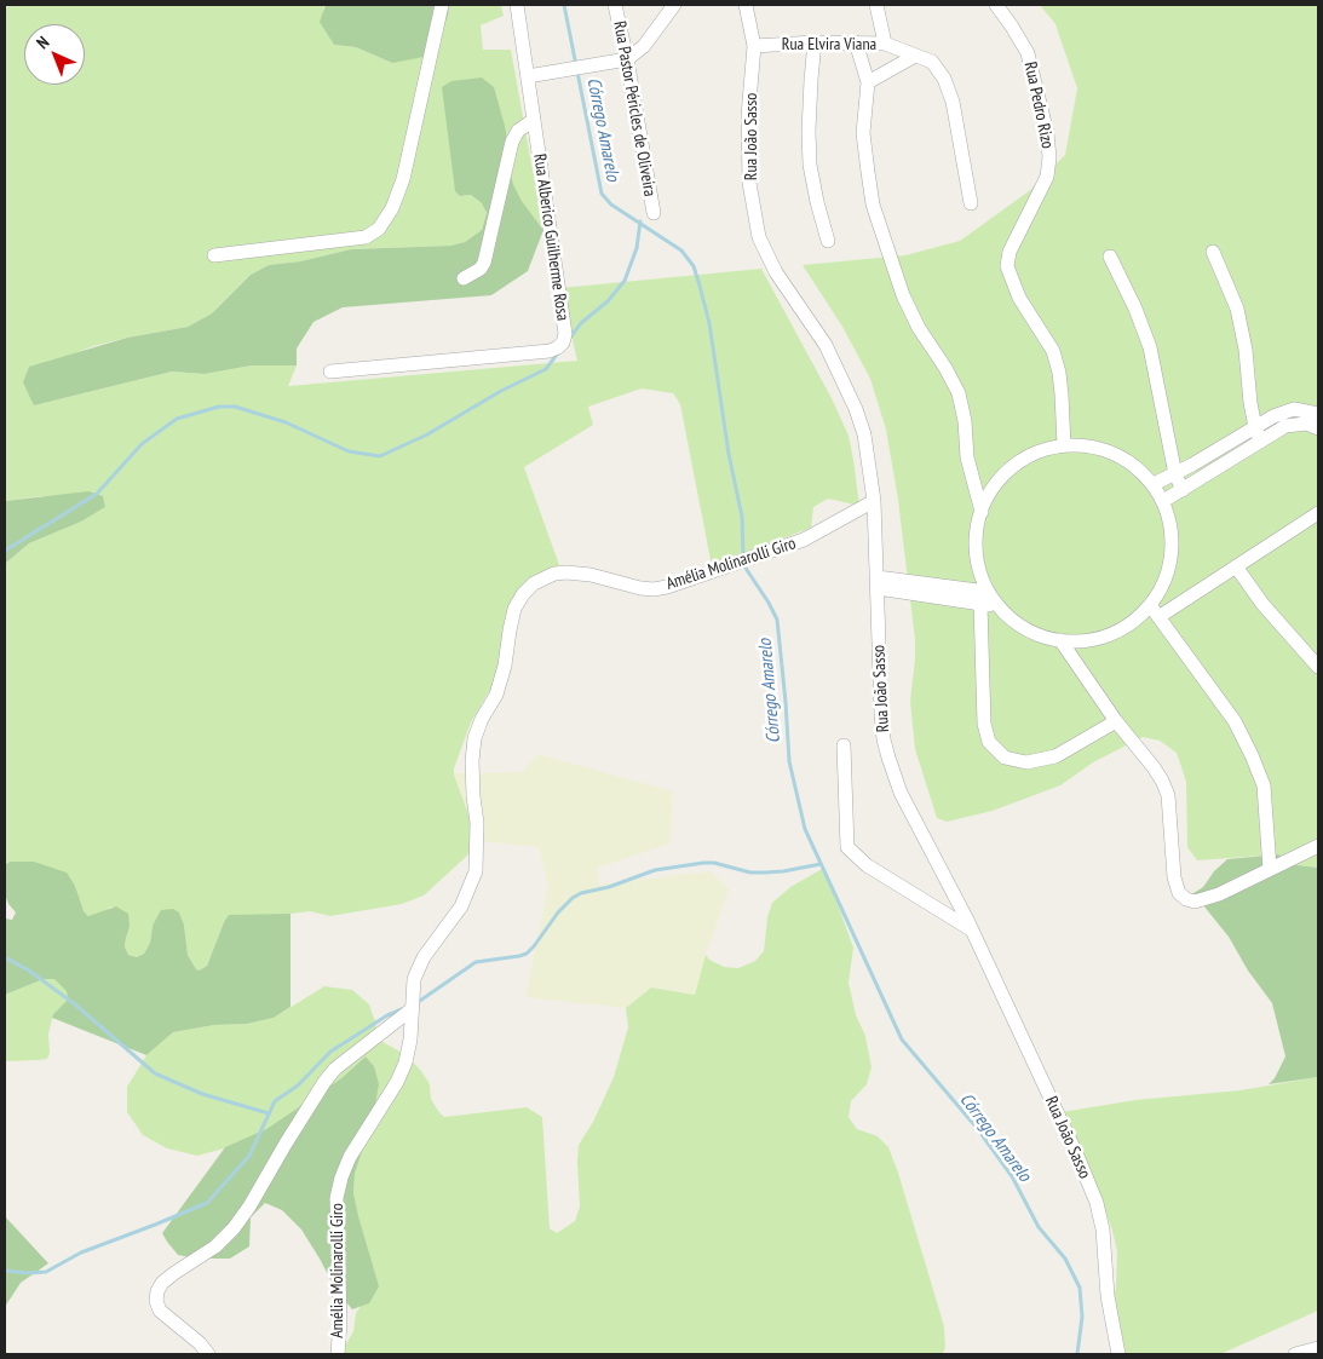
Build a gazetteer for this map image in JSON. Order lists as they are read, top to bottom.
{
  "streets": {
    "street": [
      "Rua Elvira Viana",
      "Rua Pedro Rizo",
      "Rua Pastor Péricles de Oliveira",
      "Rua João Sasso",
      "Rua Alberico Guilherme Rosa",
      "Amélia Molinarolli Giro"
    ]
  },
  "crossings": [
    ["Rua Elvira Viana", "Rua João Sasso"],
    ["Rua João Sasso", "Amélia Molinarolli Giro"]
  ],
  "water": ["Córrego Amarelo"],
  "north": "top left"
}
